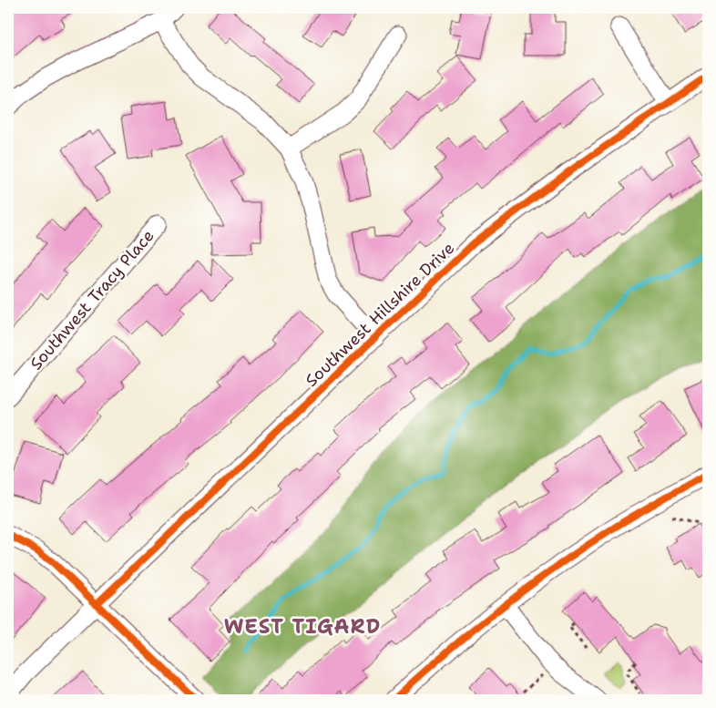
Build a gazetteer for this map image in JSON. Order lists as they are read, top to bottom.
{
  "streets": {
    "street": ["Southwest Tracy Place", "Southwest Hillshire Drive"]
  },
  "districts": ["WEST TIGARD"]
}
